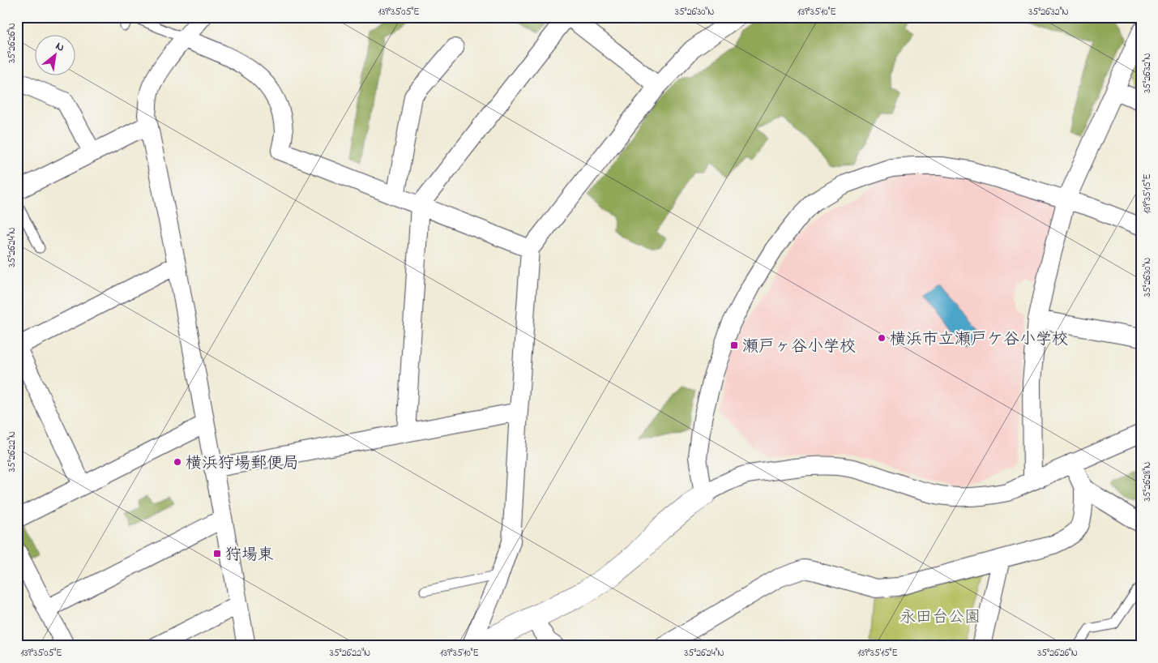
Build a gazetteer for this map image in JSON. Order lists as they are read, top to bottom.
{
  "parks": ["永田台公園"],
  "places": {
    "other": ["横浜市立瀬戸ケ谷小学校", "横浜狩場郵便局"],
    "transit": ["瀬戸ヶ谷小学校", "狩場東"]
  },
  "north": "top right",
  "coordinates": [
    "139°35'05\"E",
    "35°26'30\"N",
    "139°35'10\"E",
    "35°26'32\"N",
    "35°26'26\"N",
    "139°35'15\"E",
    "35°26'24\"N",
    "35°26'22\"N",
    "35°26'28\"N"
  ]
}
